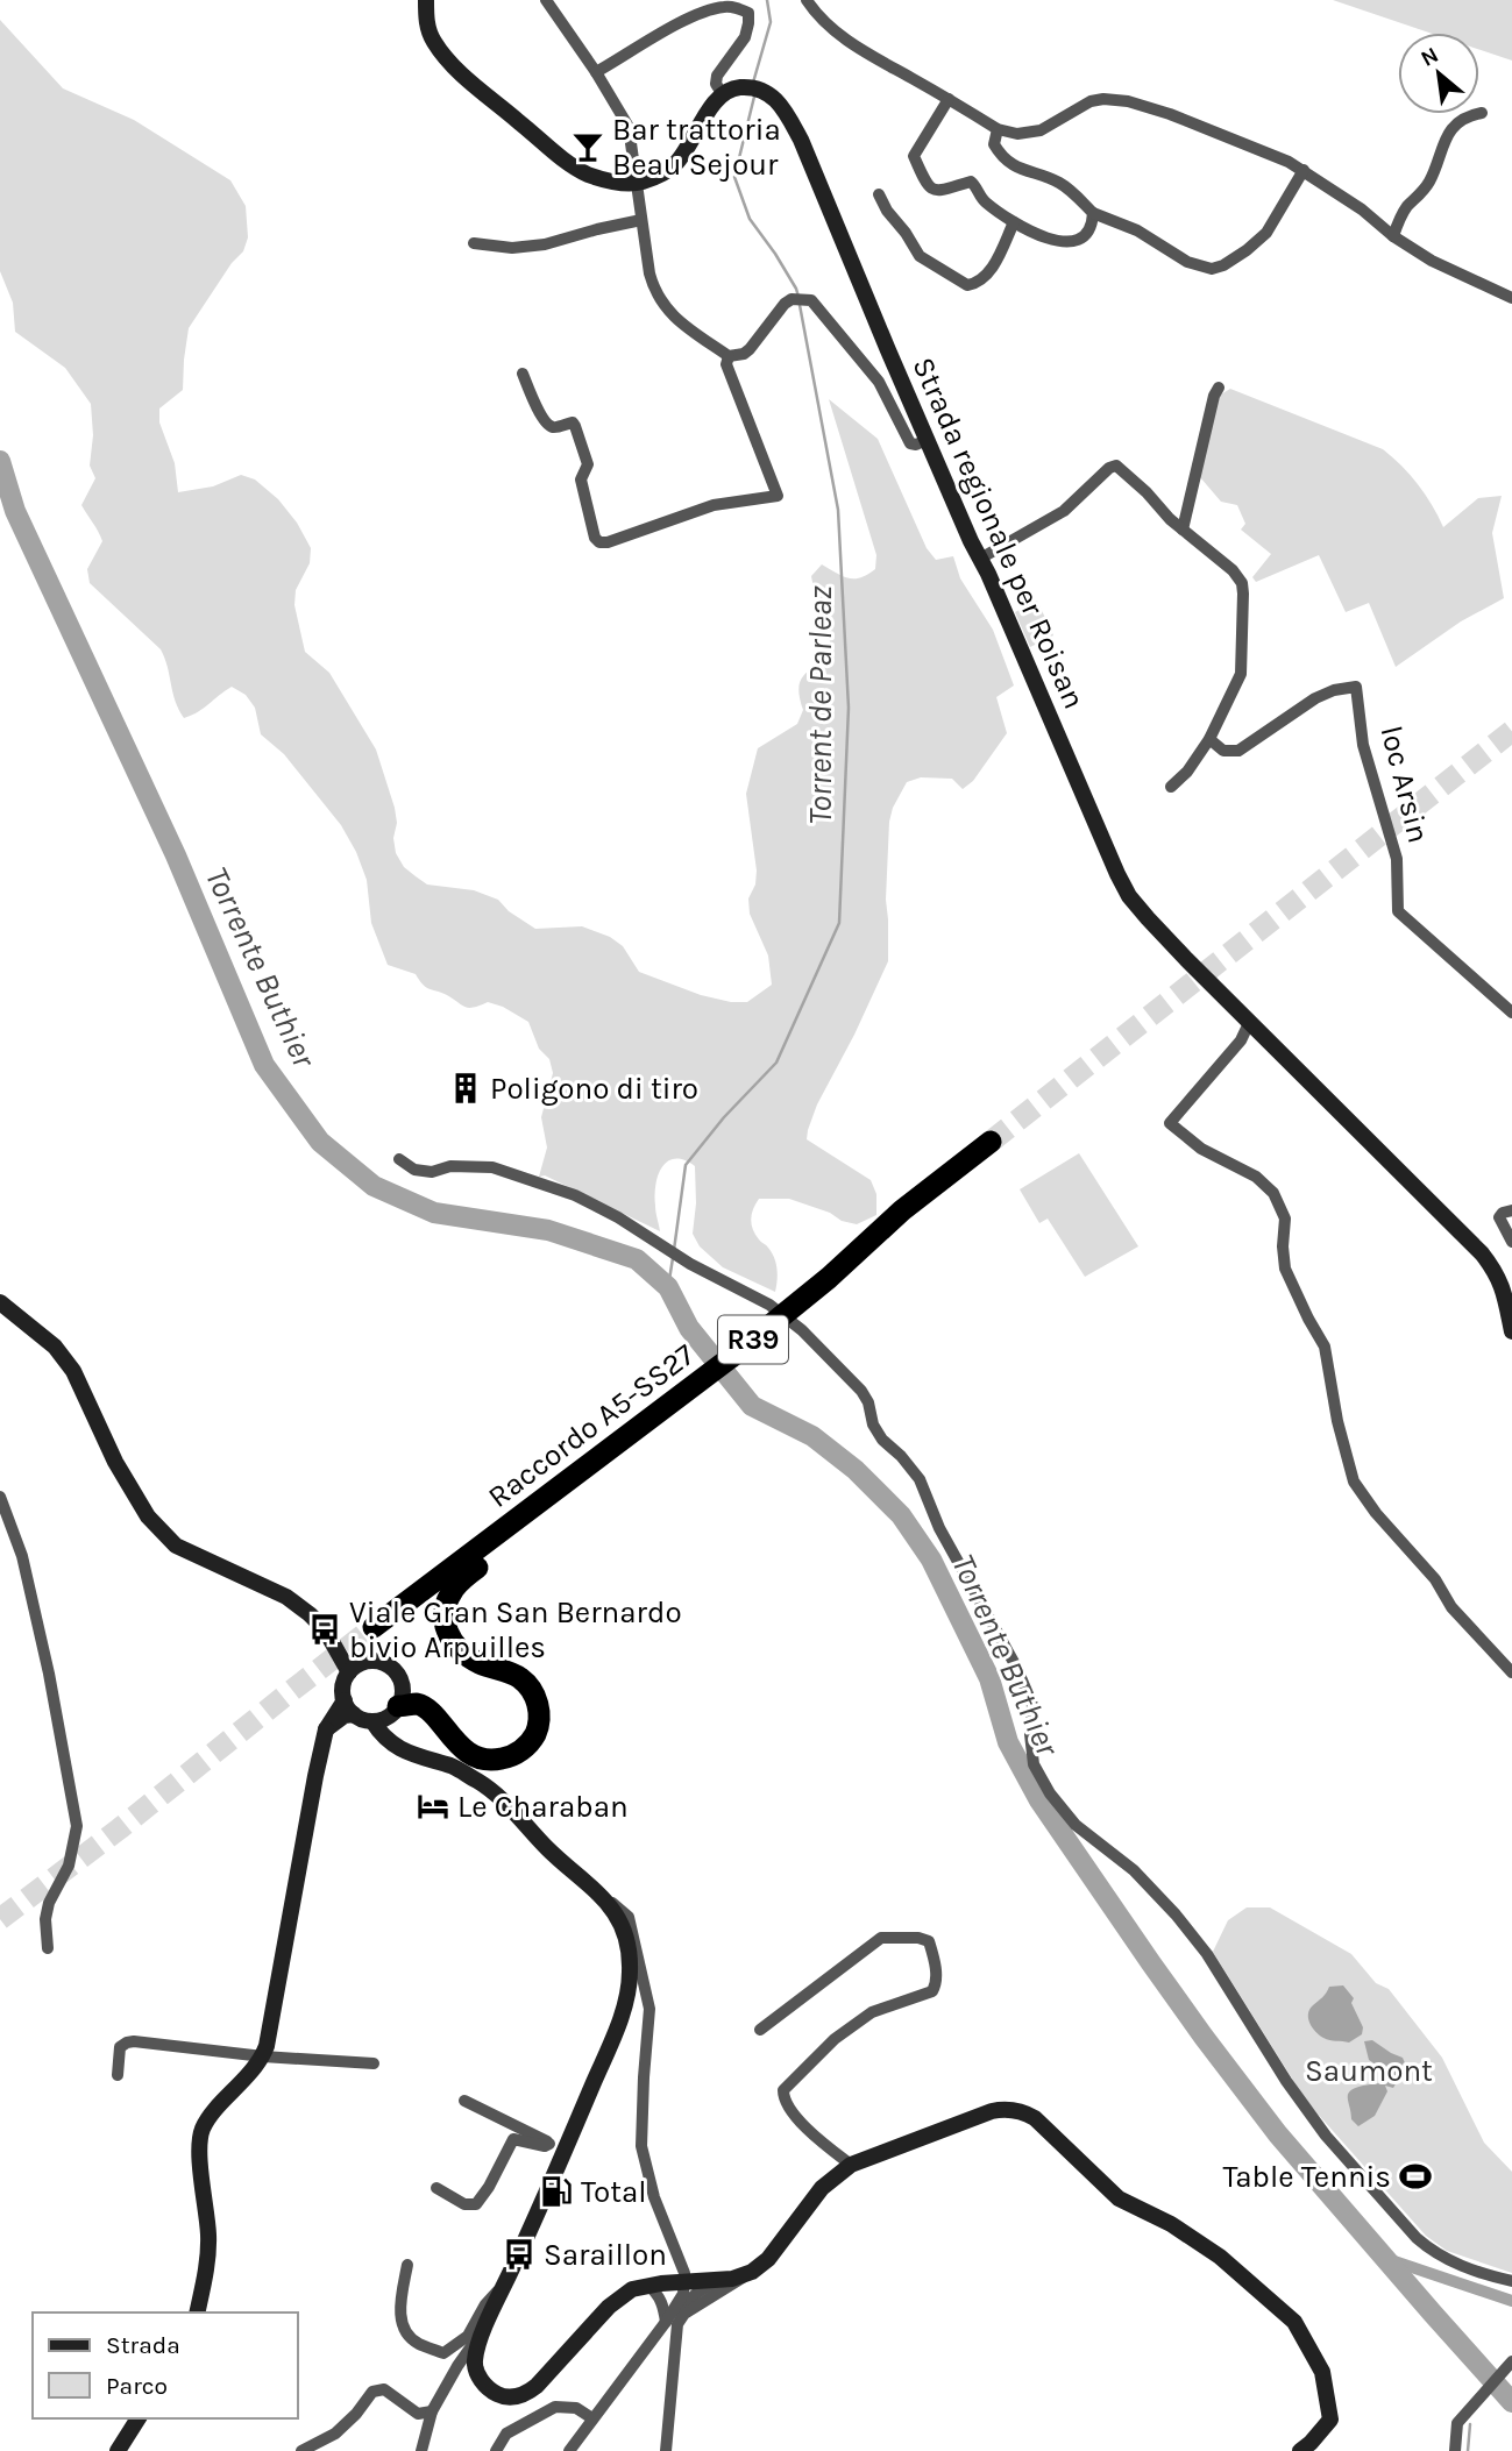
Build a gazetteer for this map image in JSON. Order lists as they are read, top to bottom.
{
  "streets": {
    "highway": ["R39", "Raccordo A5-SS27"],
    "main road": ["Strada regionale per Roisan"],
    "street": ["loc Arsin"]
  },
  "water": ["Torrent de Parleaz", "Torrente Buthier"],
  "parks": ["Saumont"],
  "places": {
    "bar": ["Bar trattoria Beau Sejour"],
    "building": ["Poligono di tiro"],
    "bus stop": ["Viale Gran San Bernardo bivio Arpuilles", "Saraillon"],
    "hotel": ["Le Charaban"],
    "sports": ["Table Tennis"],
    "fuel station": ["Total"]
  },
  "legend": ["Strada", "Parco"],
  "north": "top left"
}
